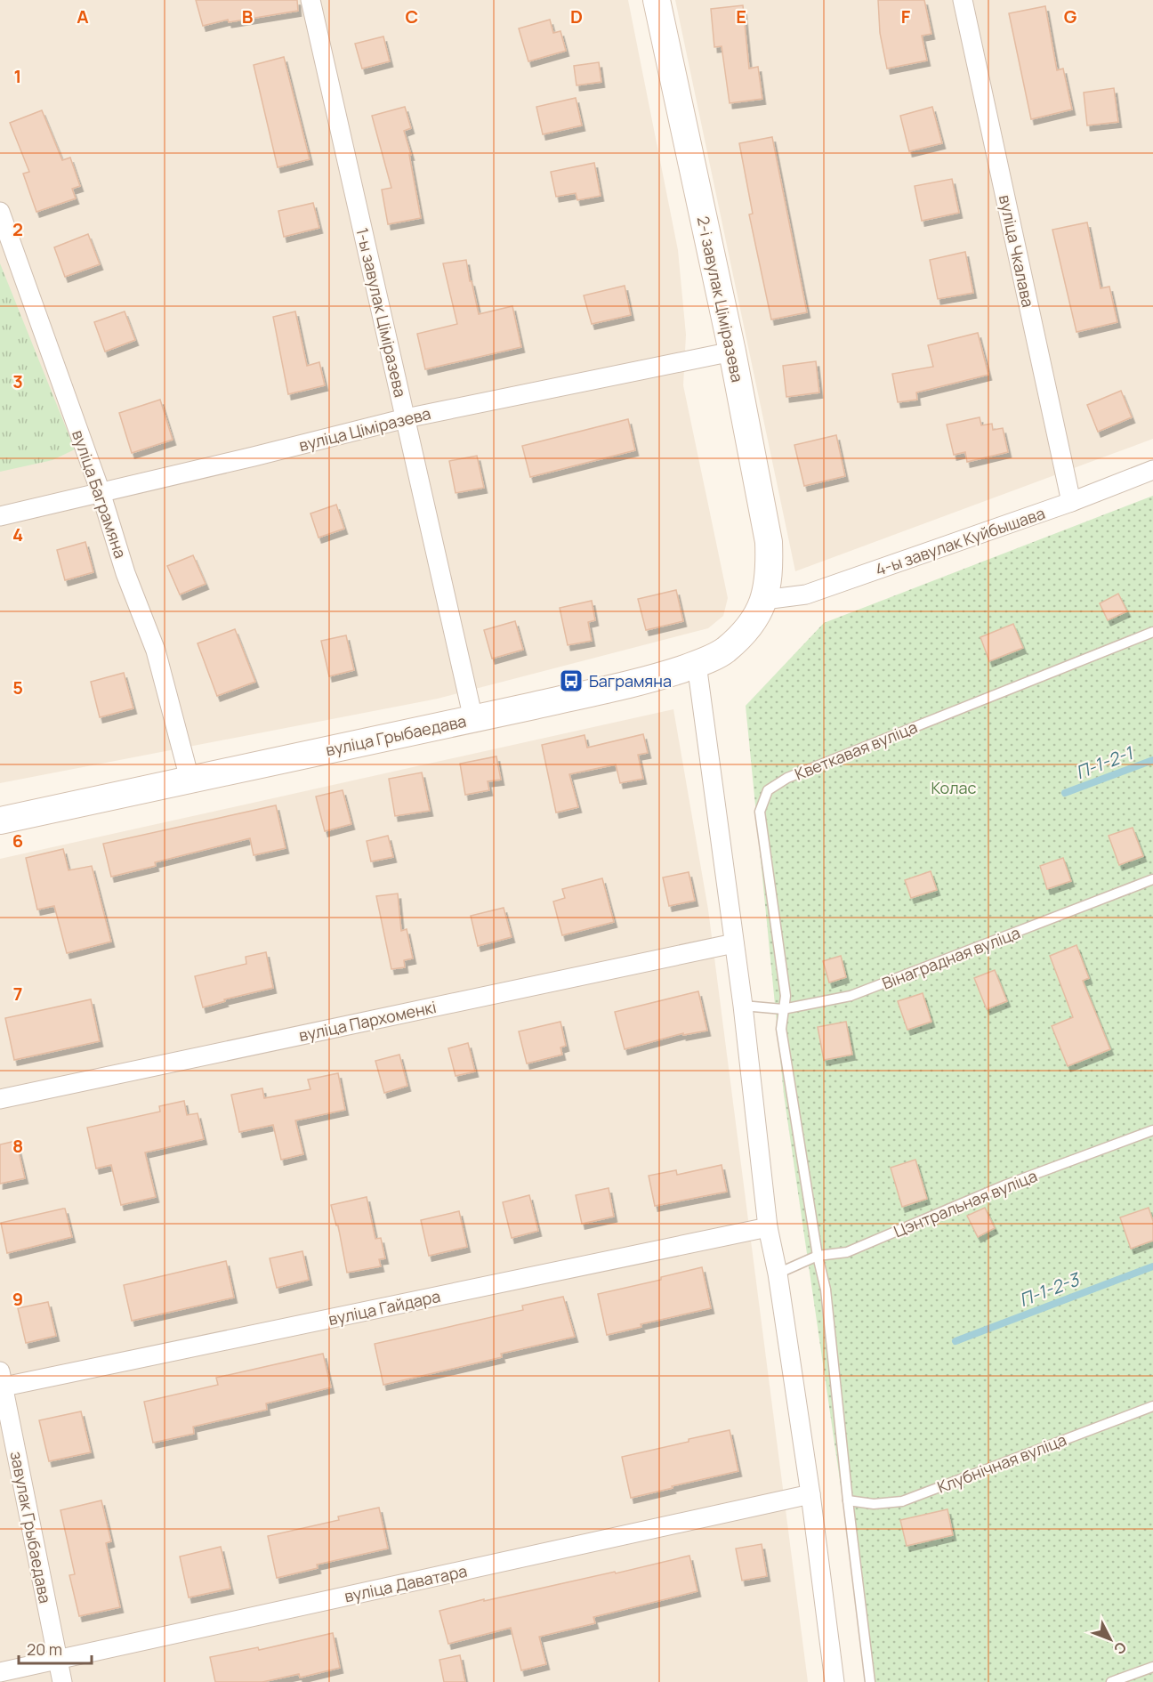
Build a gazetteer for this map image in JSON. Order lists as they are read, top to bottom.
{
  "streets": {
    "street": [
      "вуліца Чкалава",
      "2-і завулак Ціміразева",
      "1-ы завулак Ціміразева",
      "вуліца Ціміразева",
      "вуліца Баграмяна",
      "4-ы завулак Куйбышава",
      "вуліца Грыбаедава",
      "вуліца Пархоменкі",
      "вуліца Гайдара",
      "завулак Грыбаедава",
      "вуліца Даватара"
    ],
    "lane": [
      "Кветкавая вуліца",
      "Вінаградная вуліца",
      "Цэнтральная вуліца",
      "Клубнічная вуліца"
    ]
  },
  "crossings": [
    ["вуліца Чкалава", "4-ы завулак Куйбышава"],
    ["2-і завулак Ціміразева", "вуліца Ціміразева"],
    ["2-і завулак Ціміразева", "4-ы завулак Куйбышава"],
    ["2-і завулак Ціміразева", "вуліца Грыбаедава"],
    ["1-ы завулак Ціміразева", "вуліца Ціміразева"],
    ["1-ы завулак Ціміразева", "вуліца Грыбаедава"],
    ["вуліца Ціміразева", "вуліца Баграмяна"],
    ["вуліца Баграмяна", "вуліца Грыбаедава"],
    ["4-ы завулак Куйбышава", "вуліца Грыбаедава"],
    ["Кветкавая вуліца", "Вінаградная вуліца"],
    ["Кветкавая вуліца", "Цэнтральная вуліца"],
    ["Кветкавая вуліца", "Клубнічная вуліца"],
    ["вуліца Гайдара", "завулак Грыбаедава"],
    ["завулак Грыбаедава", "вуліца Даватара"]
  ],
  "water": ["П-1-2-1", "П-1-2-3"],
  "parks": ["Колас"],
  "places": {
    "bus stop": ["Баграмяна"]
  },
  "scale_bar": "20 m",
  "north": "bottom right",
  "grid": {
    "columns": [
      "A",
      "B",
      "C",
      "D",
      "E",
      "F",
      "G"
    ],
    "rows": [
      "1",
      "2",
      "3",
      "4",
      "5",
      "6",
      "7",
      "8",
      "9"
    ]
  }
}
